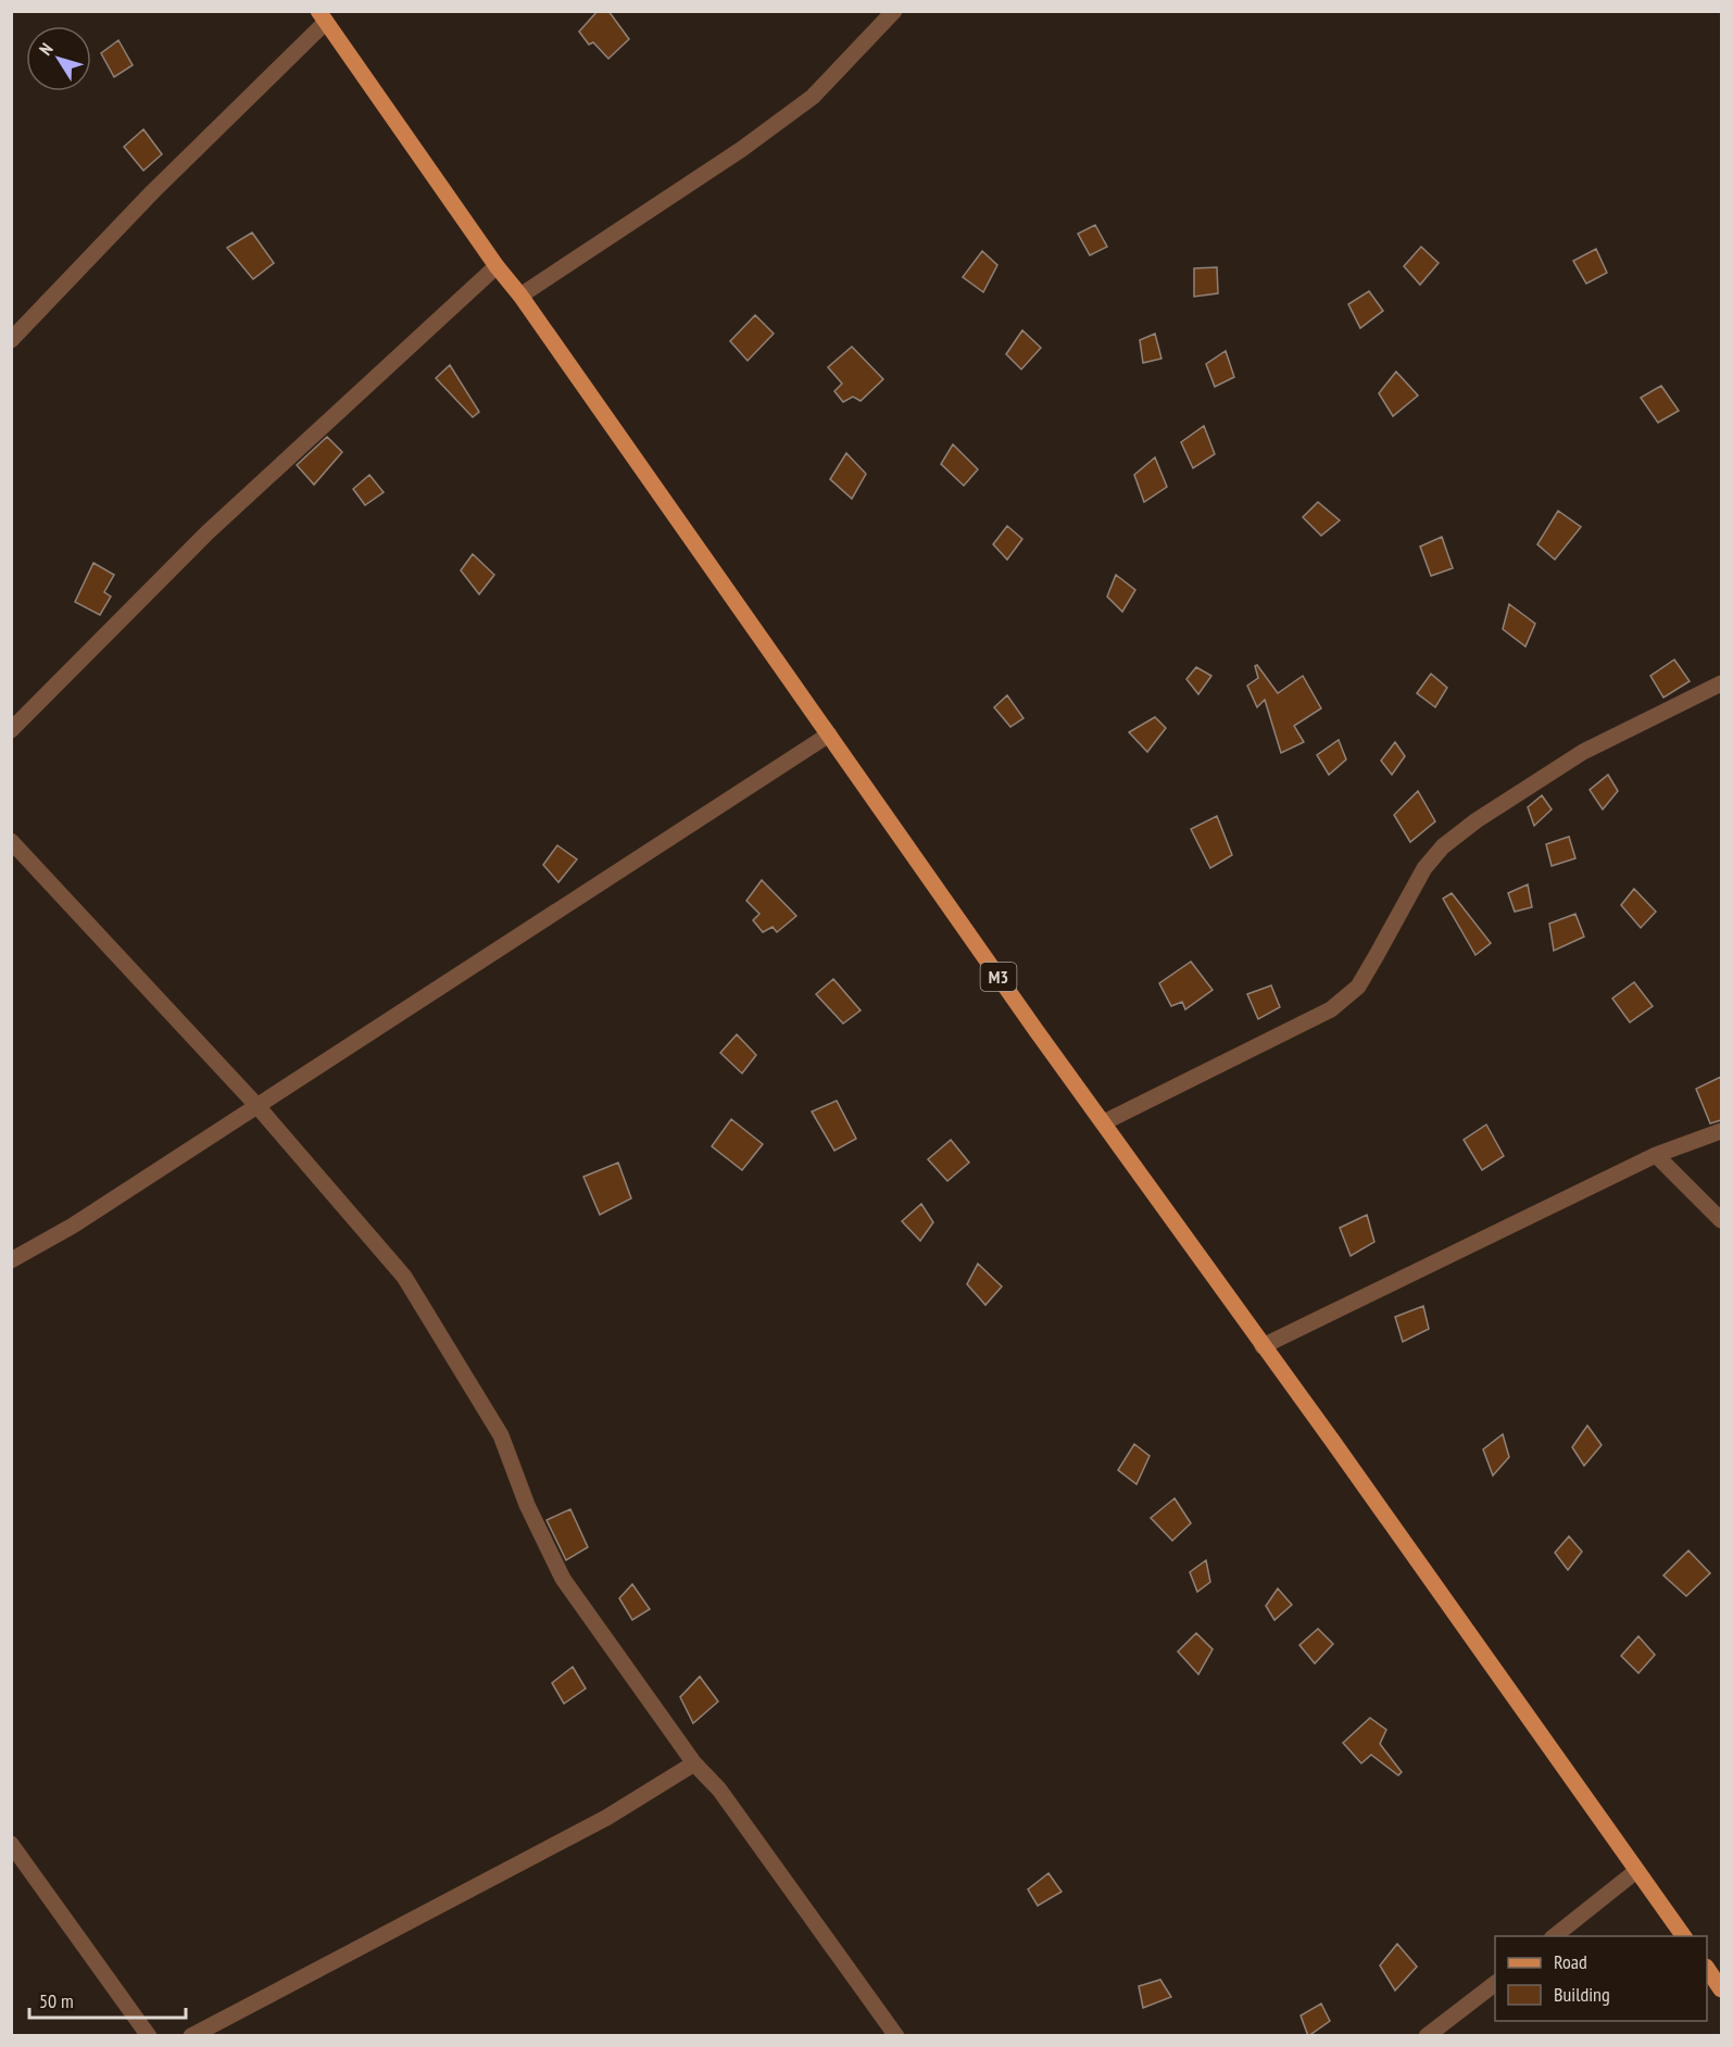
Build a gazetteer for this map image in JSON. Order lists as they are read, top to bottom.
{
  "streets": {
    "main road": ["M3"]
  },
  "legend": ["Road", "Building"],
  "scale_bar": "50 m",
  "north": "top left"
}
